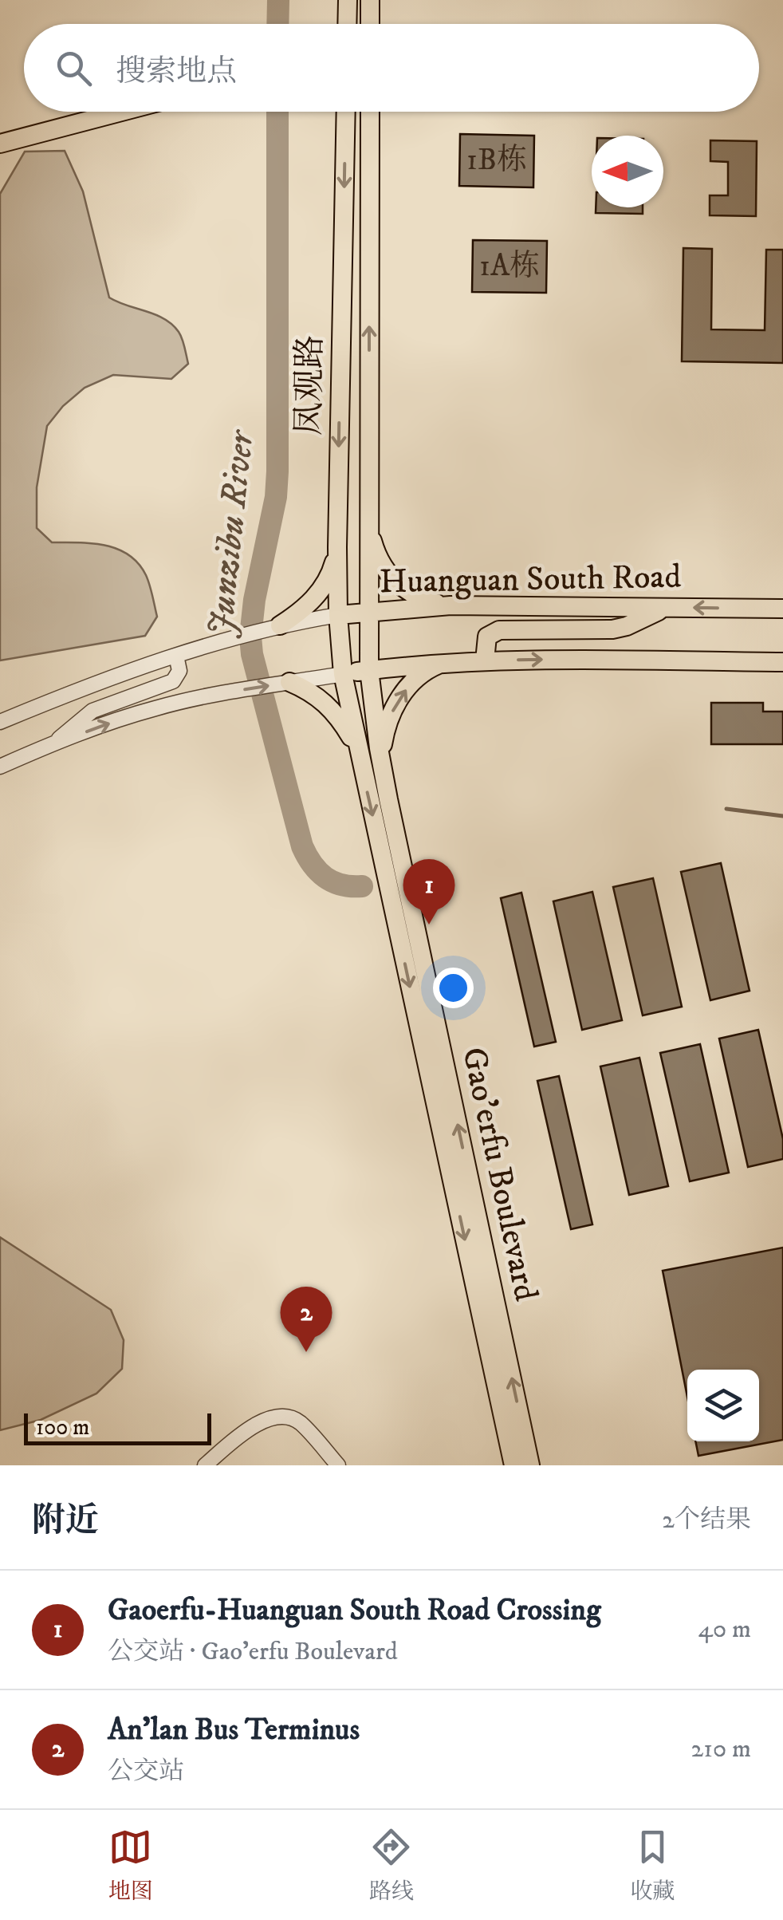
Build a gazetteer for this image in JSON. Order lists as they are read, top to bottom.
{
  "streets": {
    "main road": ["凤观路", "Huanguan South Road", "Gao'erfu Boulevard"]
  },
  "crossings": [
    ["凤观路", "Huanguan South Road"]
  ],
  "water": ["Junzibu River"],
  "house_numbers": ["1B栋", "1A栋"],
  "scale_bar": "100 m",
  "north": "left",
  "page": {
    "search": "搜索地点",
    "pins": ["1", "2"],
    "scale": "100 m",
    "heading": ["附近", "2个结果"],
    "list": [
      {
        "mark": "1",
        "name": "Gaoerfu-Huanguan South Road Crossing",
        "note": "公交站 · Gao'erfu Boulevard",
        "value": "40 m"
      },
      {
        "mark": "2",
        "name": "An'lan Bus Terminus",
        "note": "公交站",
        "value": "210 m"
      }
    ],
    "nav": ["地图", "路线", "收藏"]
  }
}
